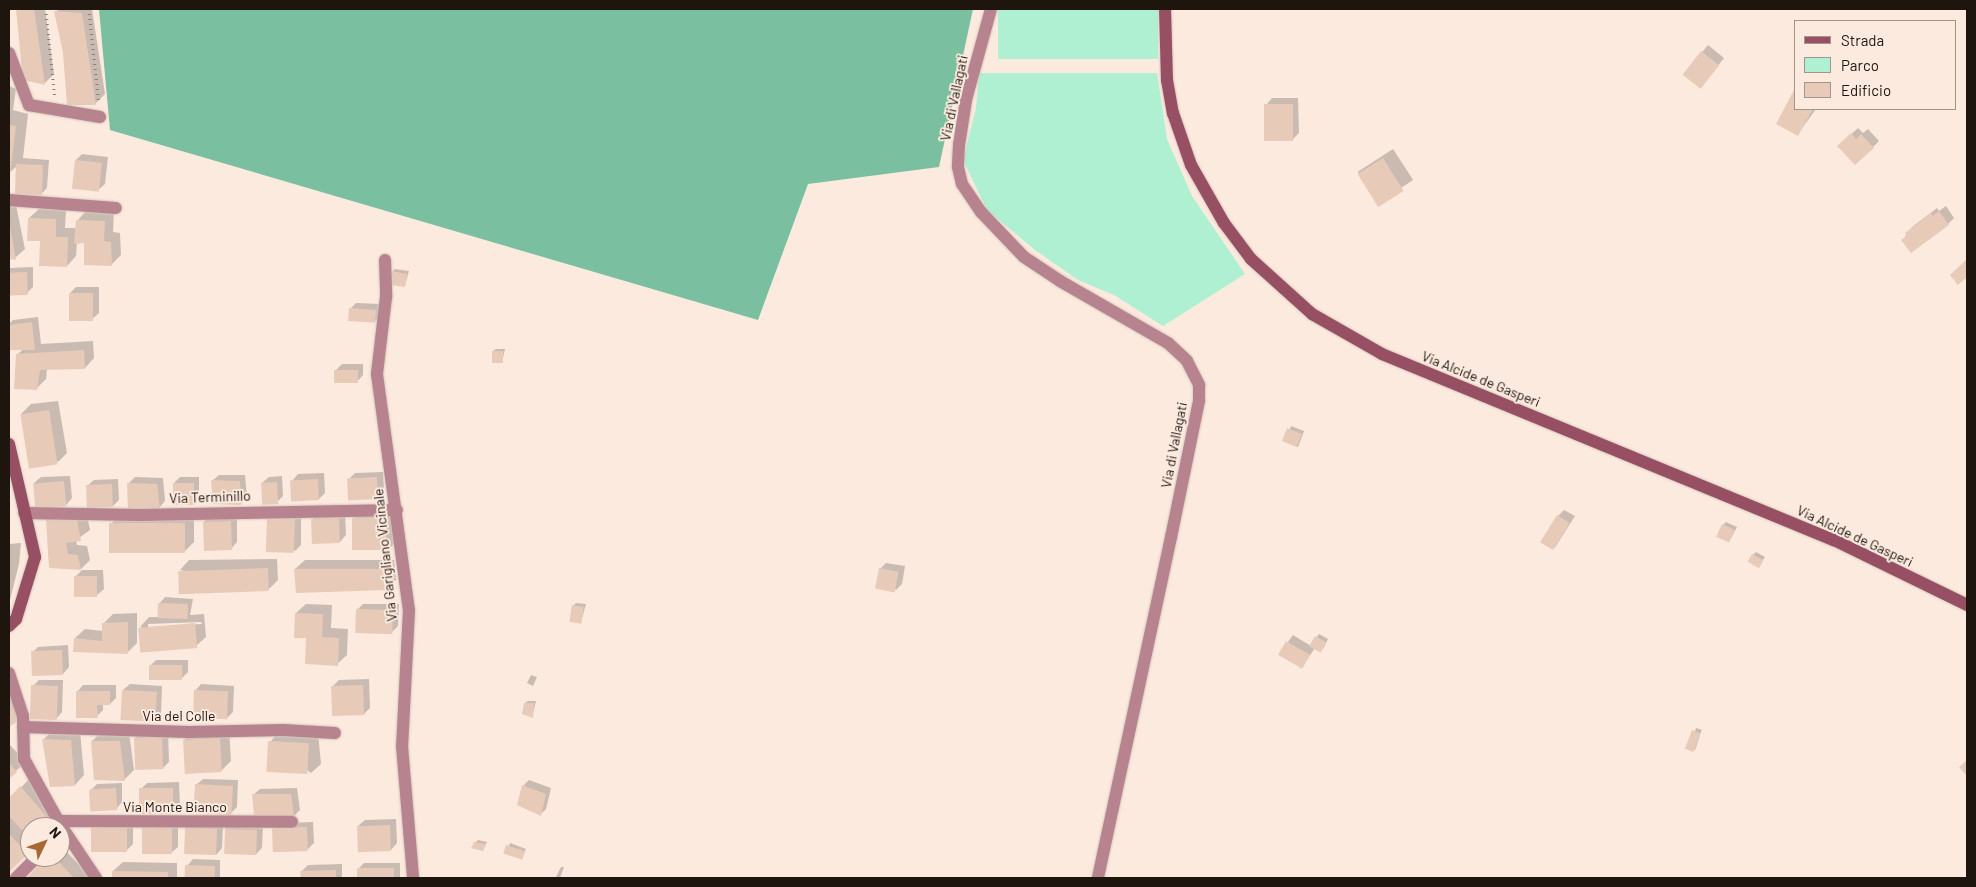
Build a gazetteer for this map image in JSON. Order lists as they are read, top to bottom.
{
  "streets": {
    "street": [
      "Via di Vallagati",
      "Via Alcide de Gasperi",
      "Via Terminillo",
      "Via Garigliano Vicinale",
      "Via del Colle",
      "Via Monte Bianco"
    ]
  },
  "crossings": [
    ["Via Terminillo", "Via Garigliano Vicinale"]
  ],
  "legend": ["Strada", "Parco", "Edificio"],
  "north": "top right"
}
